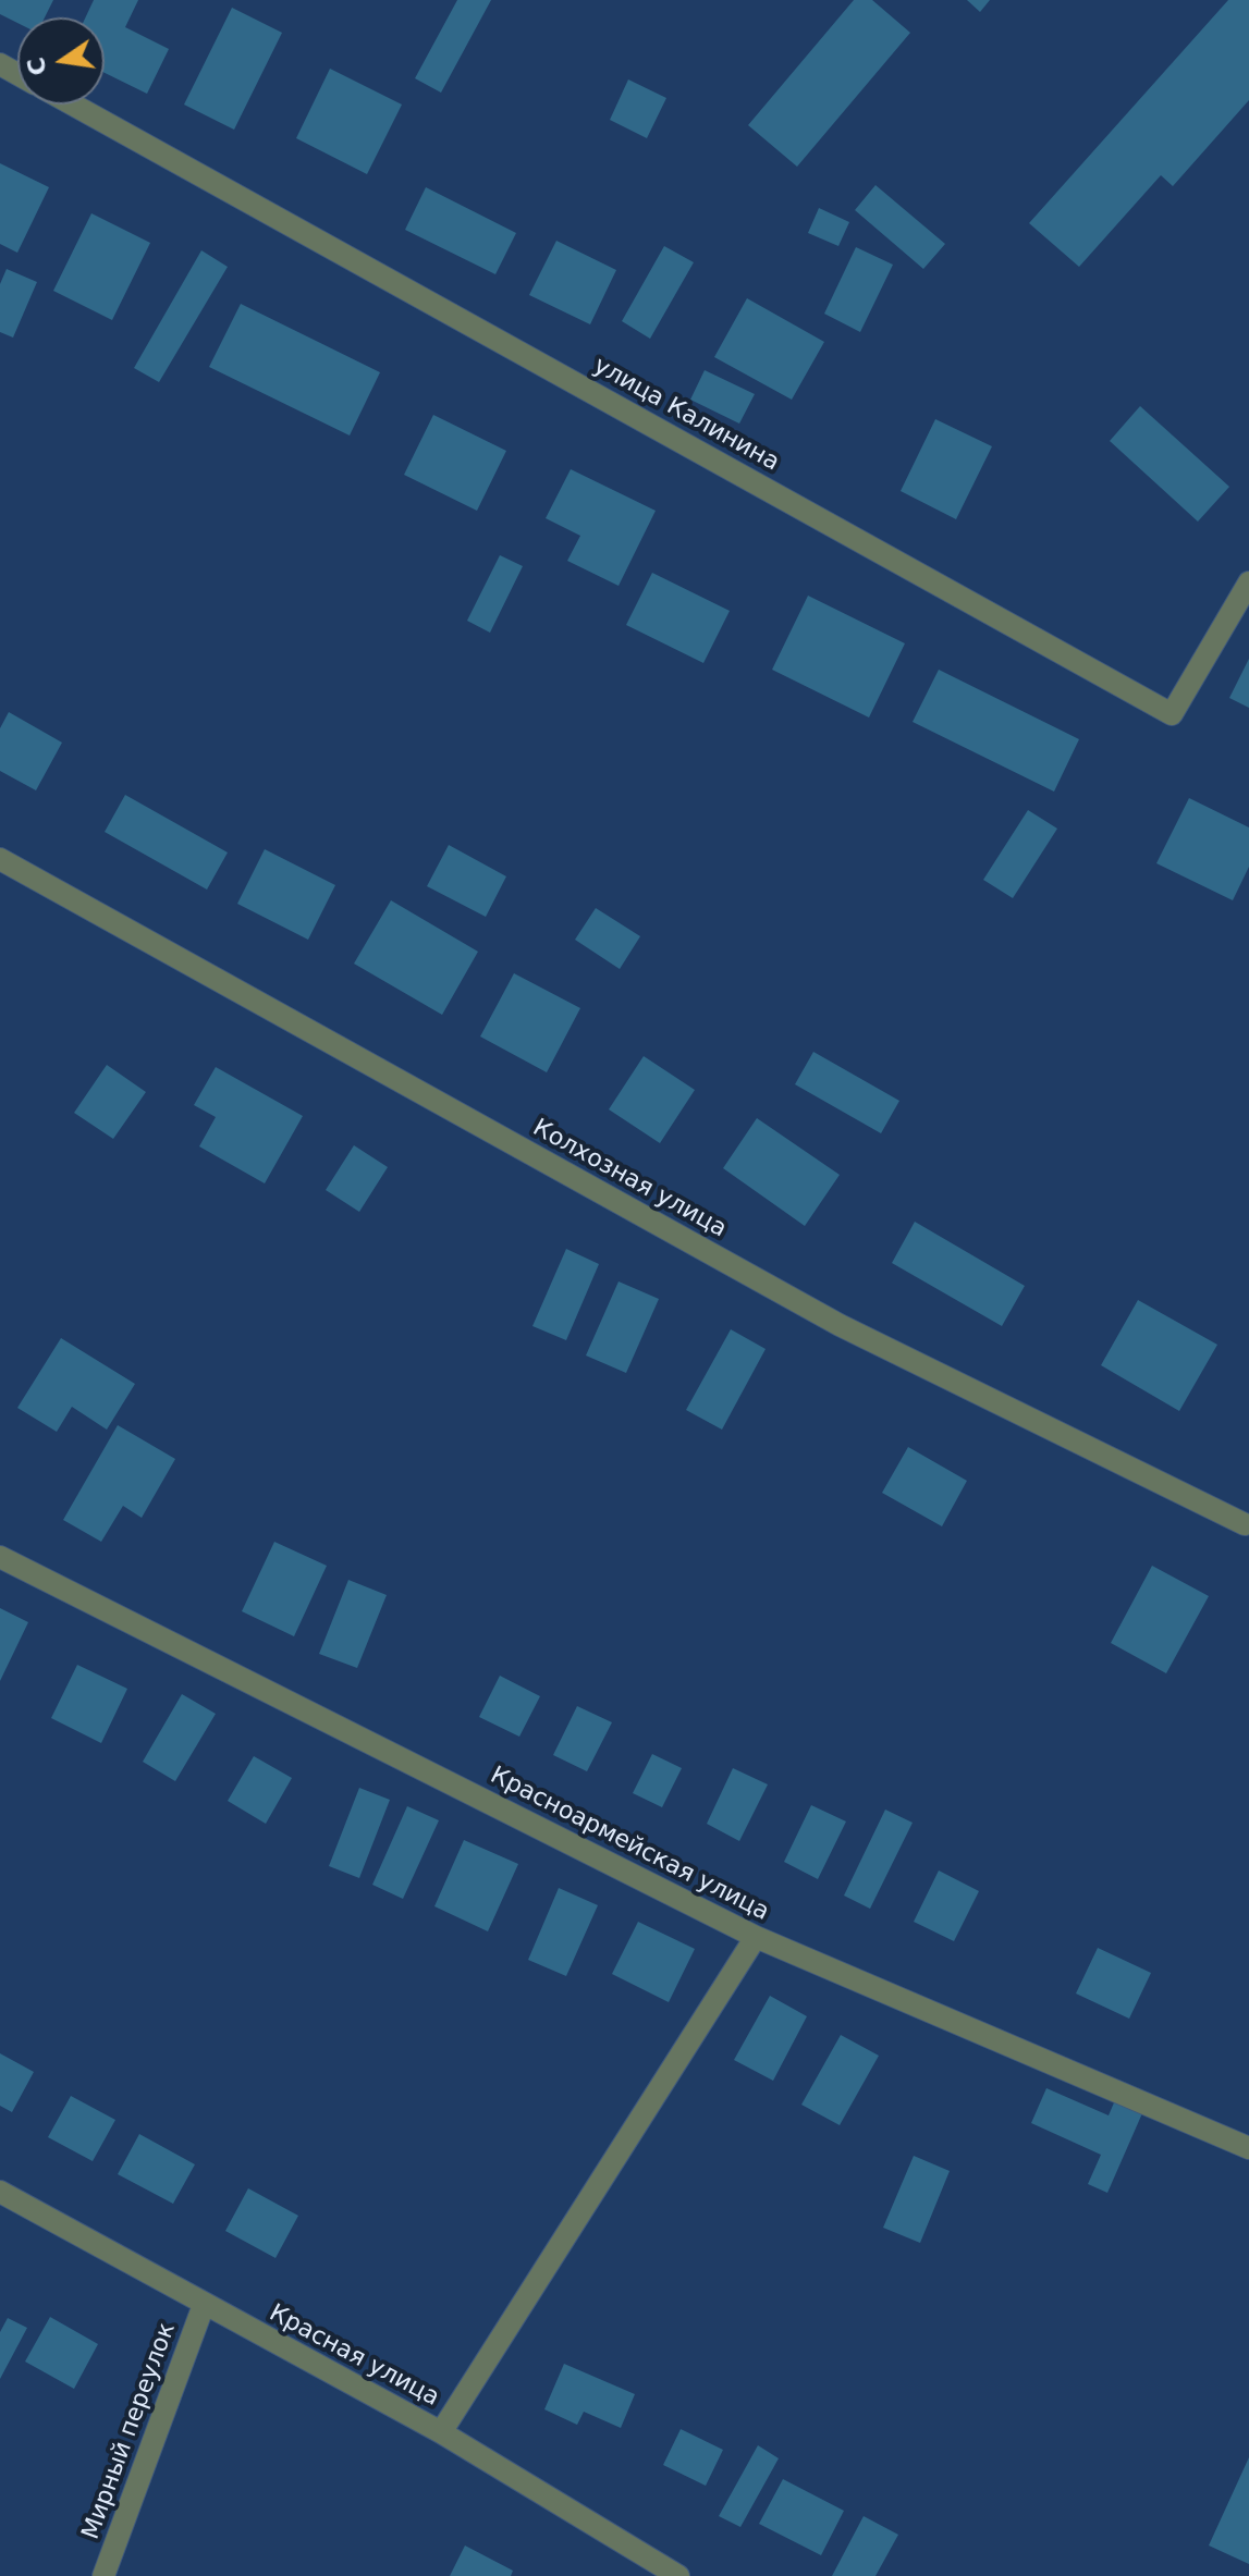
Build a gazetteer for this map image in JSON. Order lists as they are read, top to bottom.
{
  "streets": {
    "street": [
      "улица Калинина",
      "Колхозная улица",
      "Красноармейская улица",
      "Красная улица",
      "Мирный переулок"
    ]
  },
  "crossings": [
    ["Красная улица", "Мирный переулок"]
  ],
  "north": "left"
}
